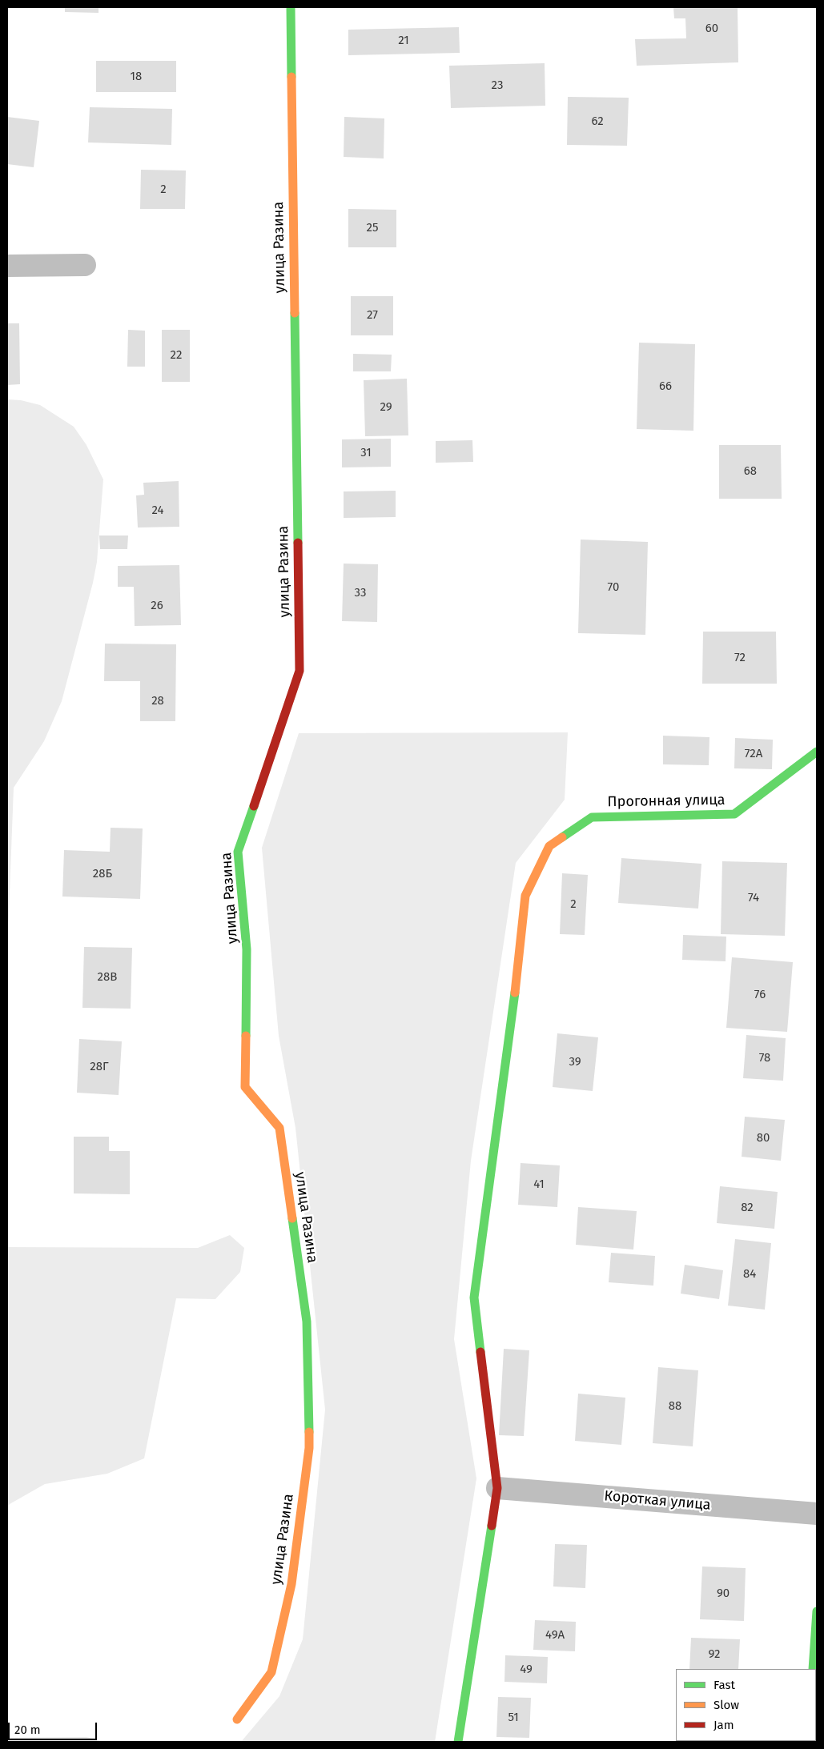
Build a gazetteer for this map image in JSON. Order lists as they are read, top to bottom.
{
  "streets": {
    "street": ["улица Разина", "Прогонная улица", "Короткая улица"]
  },
  "crossings": [
    ["Прогонная улица", "Короткая улица"]
  ],
  "house_numbers": [
    "60",
    "21",
    "18",
    "23",
    "62",
    "2",
    "25",
    "27",
    "22",
    "66",
    "29",
    "31",
    "68",
    "24",
    "70",
    "33",
    "26",
    "72",
    "28",
    "72А",
    "28Б",
    "74",
    "2",
    "28В",
    "76",
    "78",
    "39",
    "28Г",
    "80",
    "41",
    "82",
    "84",
    "88",
    "90",
    "49А",
    "92",
    "49",
    "51"
  ],
  "legend": ["Fast", "Slow", "Jam"],
  "scale_bar": "20 m"
}
